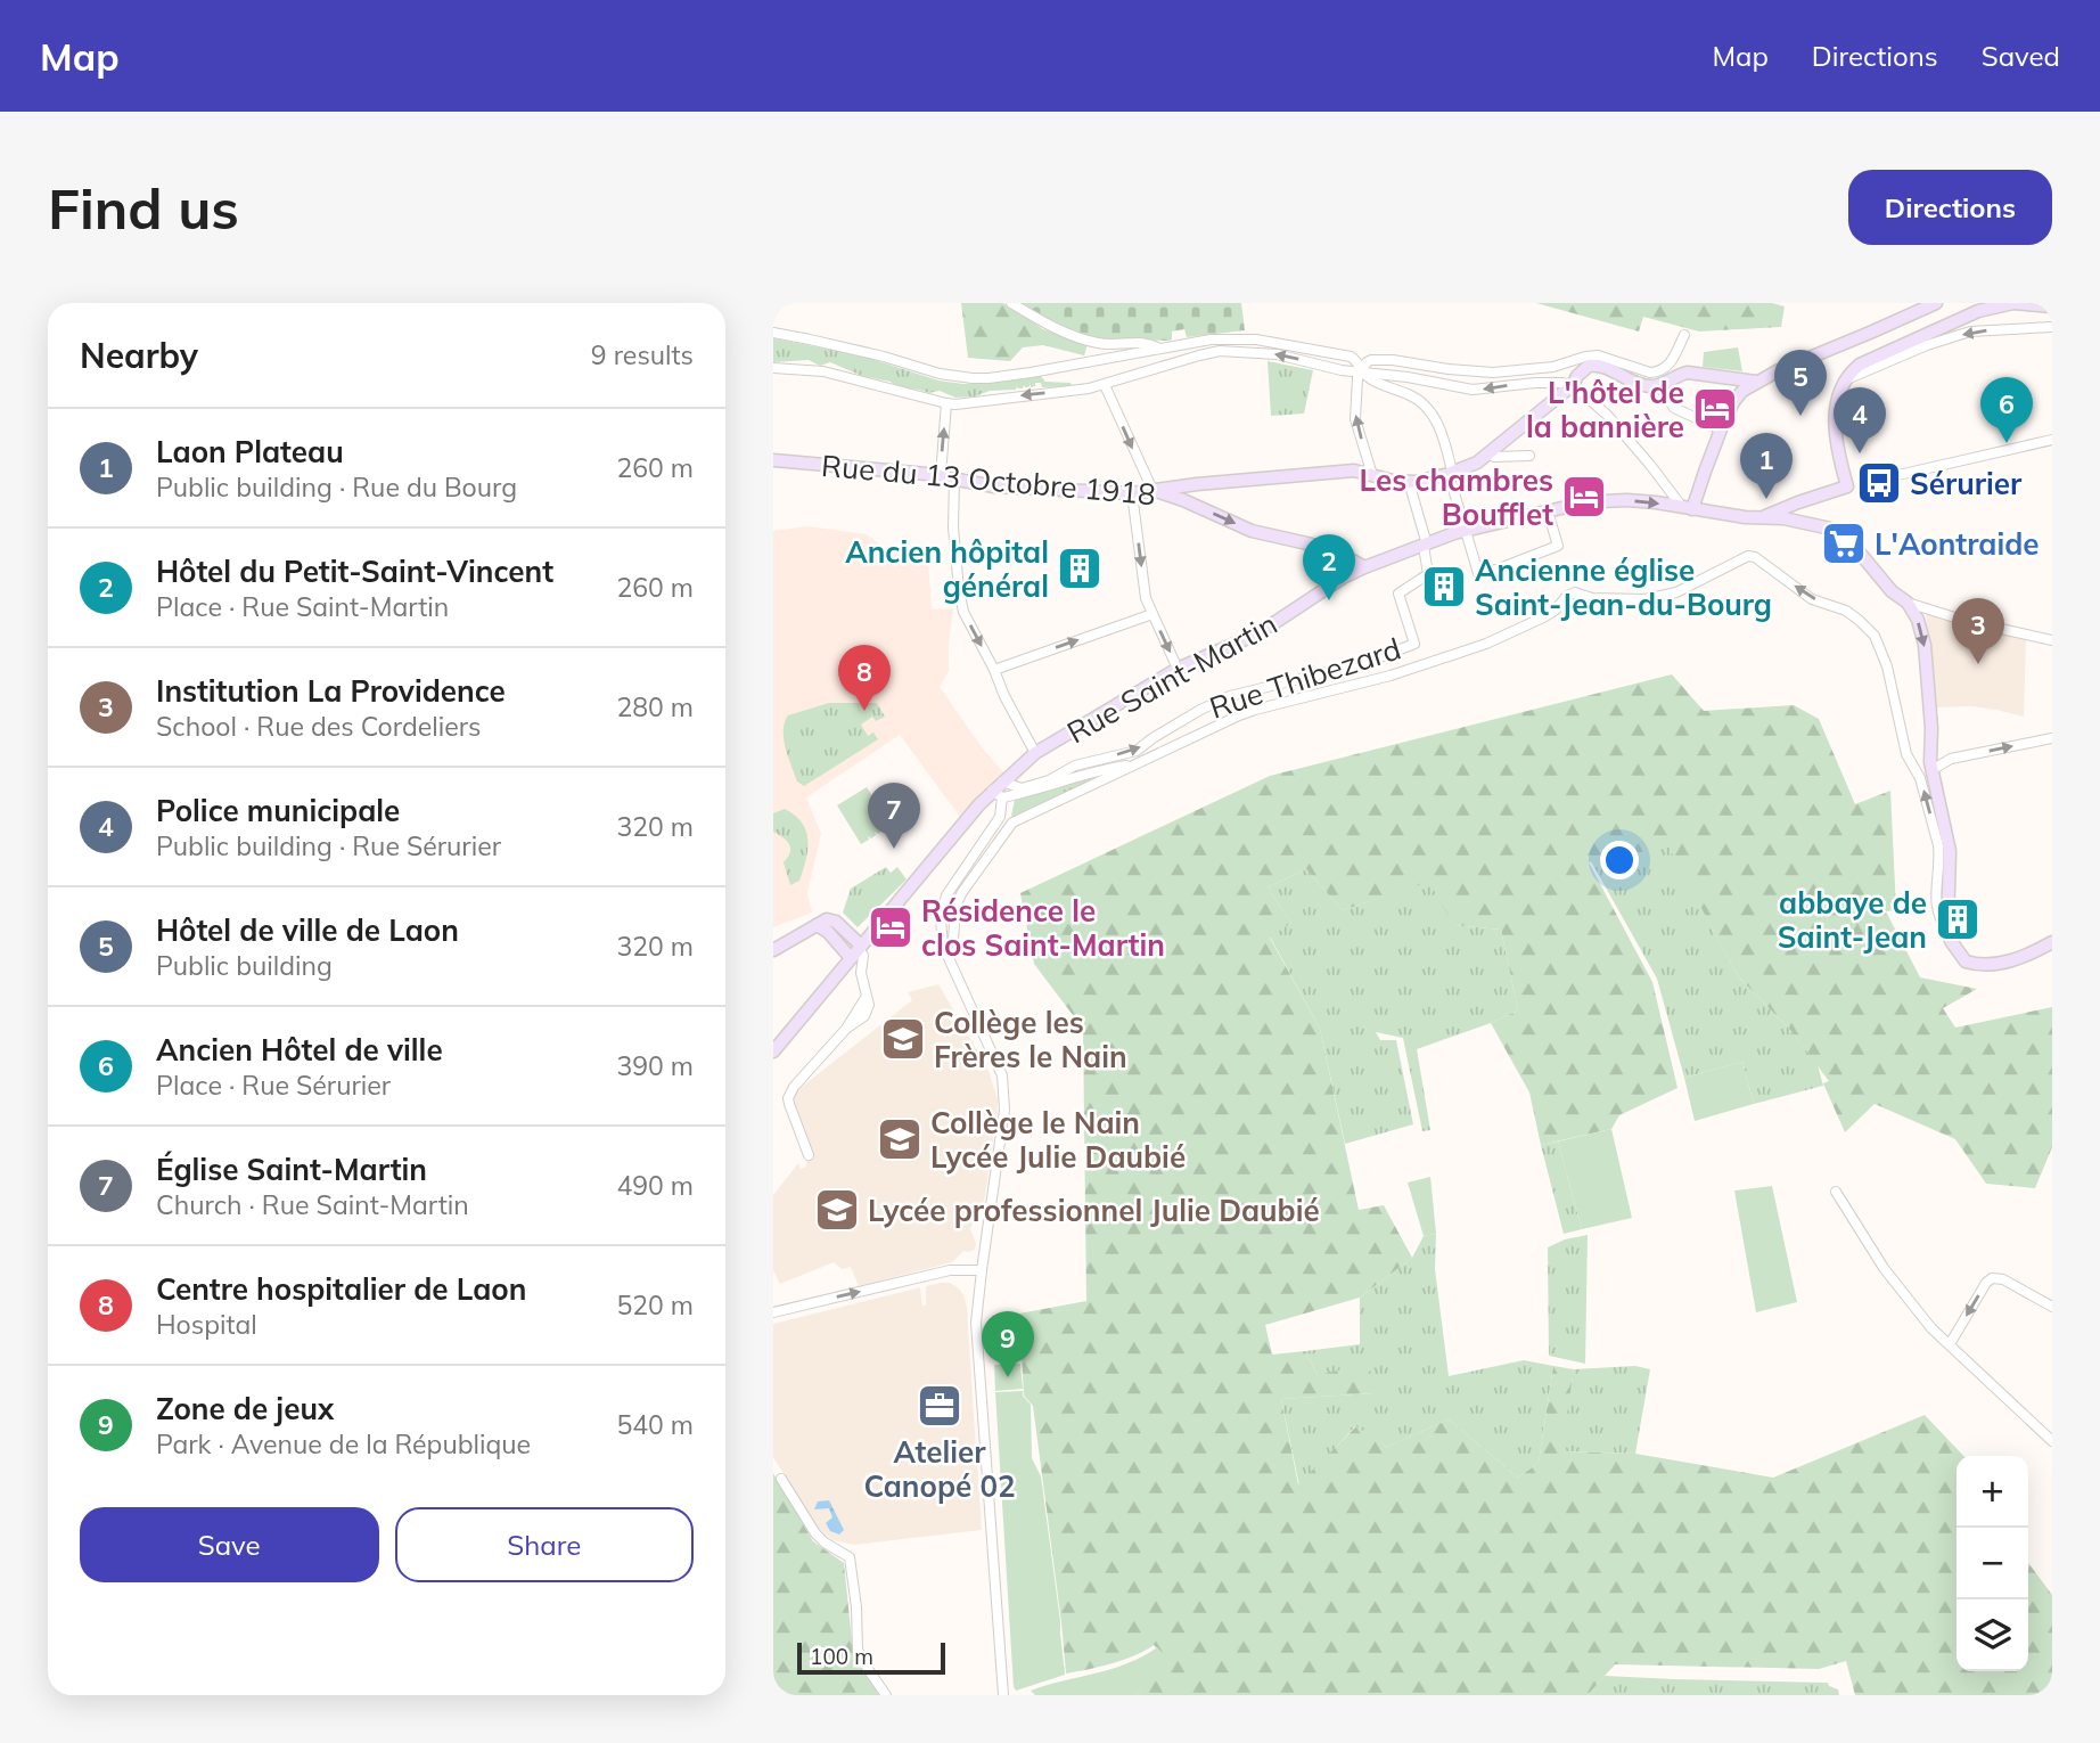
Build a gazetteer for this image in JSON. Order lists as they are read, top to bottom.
{
  "streets": {
    "street": ["Rue du 13 Octobre 1918", "Rue Saint-Martin", "Rue Thibezard"]
  },
  "crossings": [
    ["Rue du 13 Octobre 1918", "Rue Saint-Martin"],
    ["Rue Saint-Martin", "Rue Thibezard"]
  ],
  "places": {
    "hotel": ["L'hôtel de la bannière", "Les chambres Boufflet", "Résidence le clos Saint-Martin"],
    "bus stop": ["Sérurier"],
    "supermarket": ["L'Aontraide"],
    "building": ["Ancien hôpital général", "Ancienne église Saint-Jean-du-Bourg", "abbaye de Saint-Jean"],
    "school or university": ["Collège les Frères le Nain", "Collège le Nain Lycée Julie Daubié", "Lycée professionnel Julie Daubié"],
    "office": ["Atelier Canopé 02"]
  },
  "scale_bar": "100 m",
  "page": {
    "header": "Map",
    "nav": ["Map", "Directions", "Saved"],
    "buttons": [
      "Directions",
      ["Save", "Share"]
    ],
    "title": "Find us",
    "heading": ["Nearby", "9 results"],
    "pins": [
      "5",
      "6",
      "4",
      "1",
      "2",
      "3",
      "8",
      "7",
      "9"
    ],
    "list": [
      {
        "mark": "1",
        "name": "Laon Plateau",
        "note": "Public building · Rue du Bourg",
        "value": "260 m"
      },
      {
        "mark": "2",
        "name": "Hôtel du Petit-Saint-Vincent",
        "note": "Place · Rue Saint-Martin",
        "value": "260 m"
      },
      {
        "mark": "3",
        "name": "Institution La Providence",
        "note": "School · Rue des Cordeliers",
        "value": "280 m"
      },
      {
        "mark": "4",
        "name": "Police municipale",
        "note": "Public building · Rue Sérurier",
        "value": "320 m"
      },
      {
        "mark": "5",
        "name": "Hôtel de ville de Laon",
        "note": "Public building",
        "value": "320 m"
      },
      {
        "mark": "6",
        "name": "Ancien Hôtel de ville",
        "note": "Place · Rue Sérurier",
        "value": "390 m"
      },
      {
        "mark": "7",
        "name": "Église Saint-Martin",
        "note": "Church · Rue Saint-Martin",
        "value": "490 m"
      },
      {
        "mark": "8",
        "name": "Centre hospitalier de Laon",
        "note": "Hospital",
        "value": "520 m"
      },
      {
        "mark": "9",
        "name": "Zone de jeux",
        "note": "Park · Avenue de la République",
        "value": "540 m"
      }
    ],
    "map_buttons": ["+", "−"],
    "scale": "100 m"
  }
}
